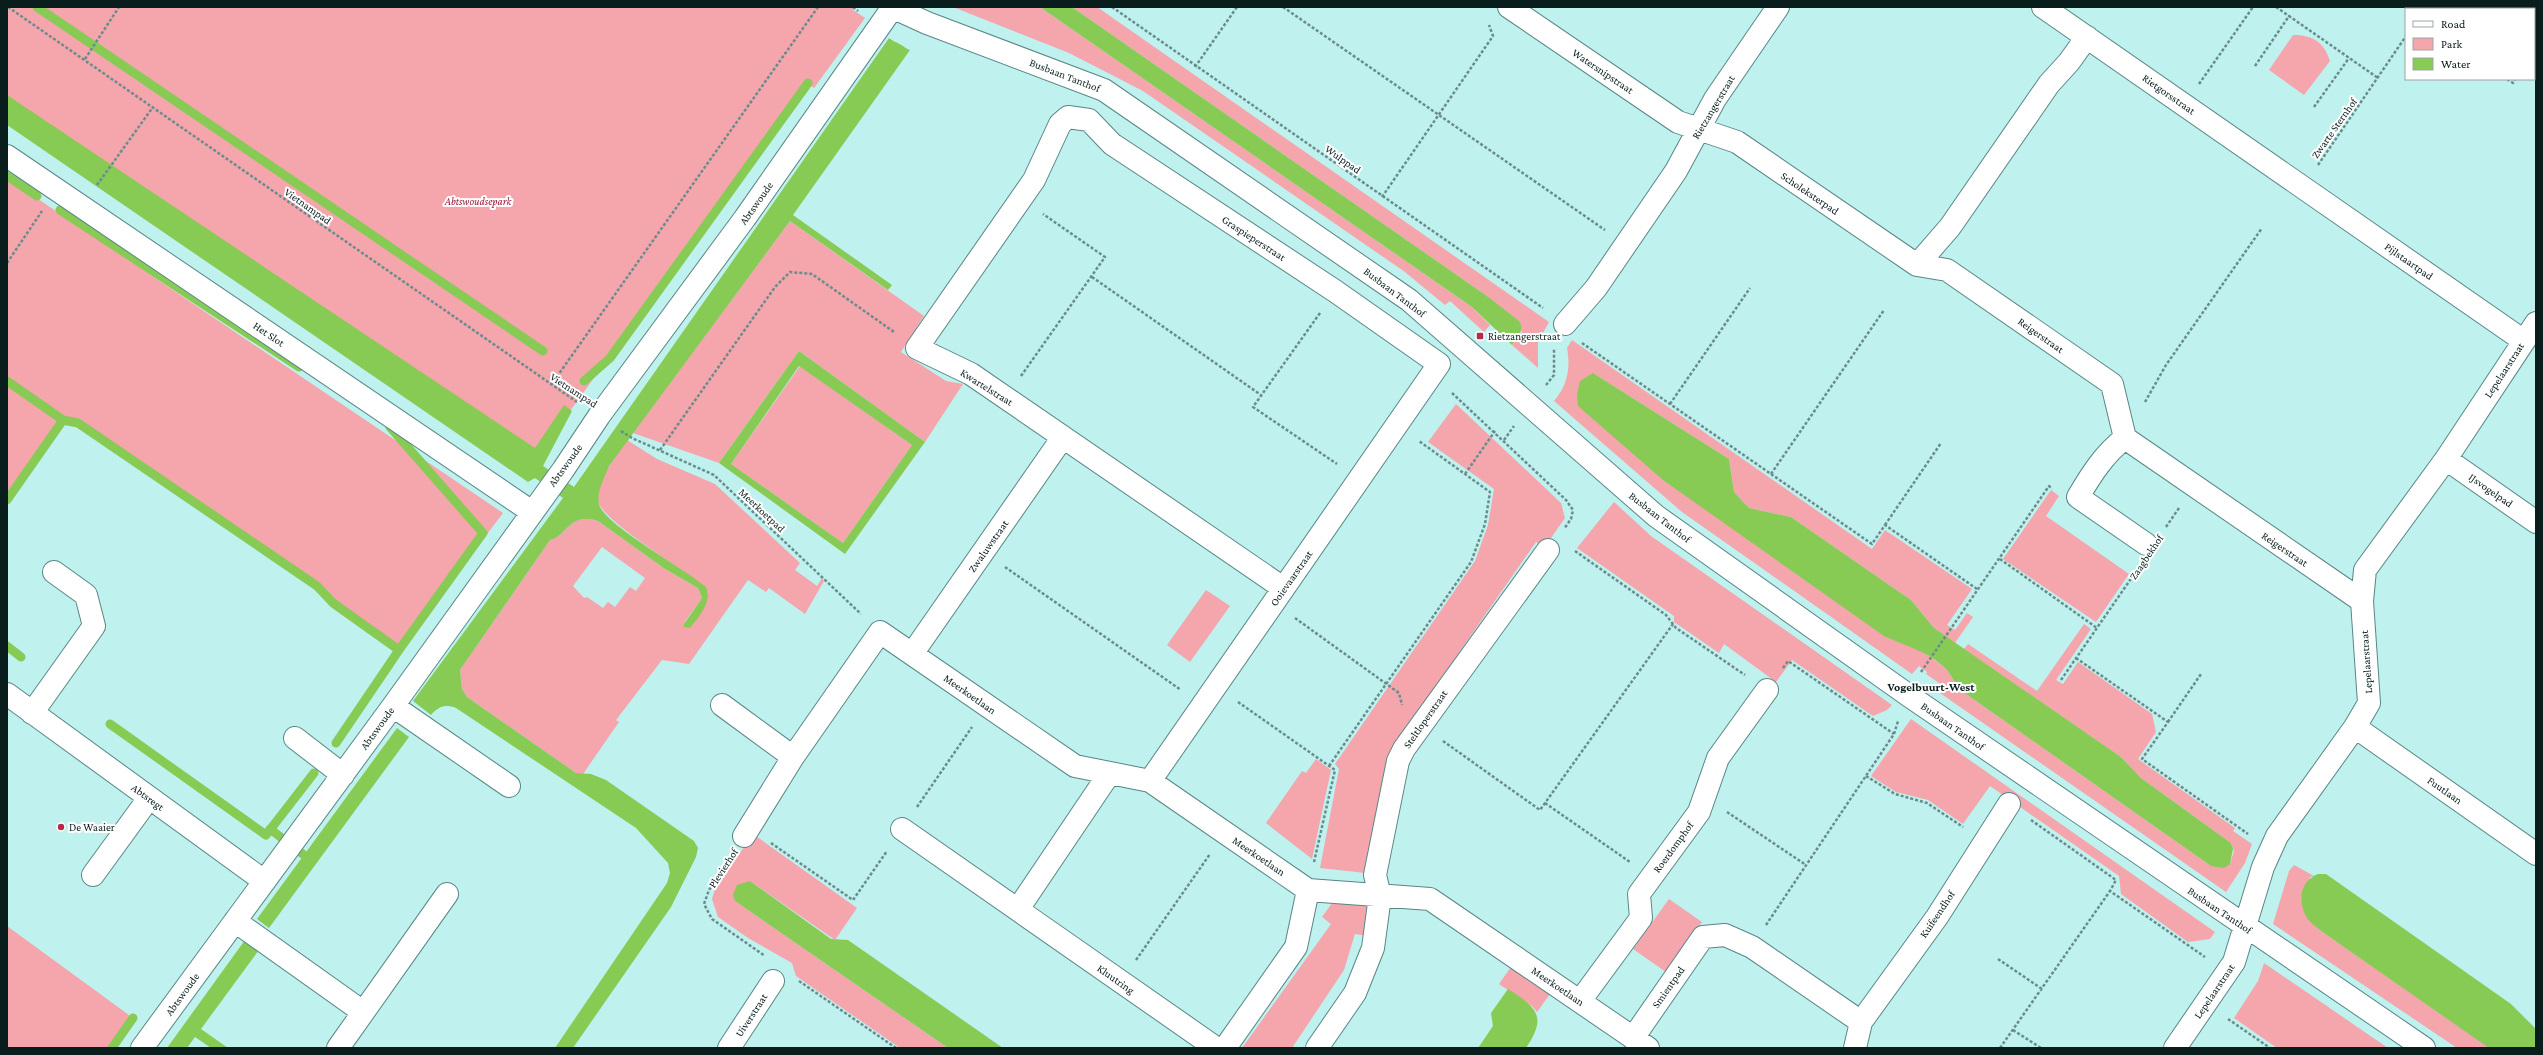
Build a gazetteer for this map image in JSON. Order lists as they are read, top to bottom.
{
  "streets": {
    "street": [
      "Watersnipstraat",
      "Busbaan Tanthof",
      "Rietgorsstraat",
      "Rietzangerstraat",
      "Scholeksterpad",
      "Abtswoude",
      "Graspieperstraat",
      "Pijlstaartpad",
      "Het Slot",
      "Reigerstraat",
      "Lepelaarstraat",
      "Kwartelstraat",
      "IJsvogelpad",
      "Zwaluwstraat",
      "Zaagbekhof",
      "Ooievaarstraat",
      "Meerkoetlaan",
      "Steltloperstraat",
      "Fuutlaan",
      "Abtsregt",
      "Roerdomphof",
      "Plevierhof",
      "Kuifeendhof",
      "Kluutring",
      "Smientpad",
      "Uiverstraat"
    ],
    "path": [
      "Zwarte Sternhof",
      "Wulppad",
      "Vietnampad",
      "Meerkoetpad"
    ]
  },
  "crossings": [
    ["Watersnipstraat", "Rietzangerstraat"],
    ["Watersnipstraat", "Scholeksterpad"],
    ["Busbaan Tanthof", "Abtswoude"],
    ["Busbaan Tanthof", "Lepelaarstraat"],
    ["Rietgorsstraat", "Zwarte Sternhof"],
    ["Rietgorsstraat", "Pijlstaartpad"],
    ["Rietzangerstraat", "Wulppad"],
    ["Rietzangerstraat", "Scholeksterpad"],
    ["Zwarte Sternhof", "Pijlstaartpad"],
    ["Scholeksterpad", "Reigerstraat"],
    ["Abtswoude", "Vietnampad"],
    ["Abtswoude", "Het Slot"],
    ["Abtswoude", "Meerkoetpad"],
    ["Abtswoude", "Abtsregt"],
    ["Vietnampad", "Meerkoetpad"],
    ["Graspieperstraat", "Ooievaarstraat"],
    ["Pijlstaartpad", "Lepelaarstraat"],
    ["Reigerstraat", "Lepelaarstraat"],
    ["Reigerstraat", "Zaagbekhof"],
    ["Lepelaarstraat", "IJsvogelpad"],
    ["Lepelaarstraat", "Fuutlaan"],
    ["Kwartelstraat", "Zwaluwstraat"],
    ["Kwartelstraat", "Ooievaarstraat"],
    ["Meerkoetpad", "Meerkoetlaan"],
    ["Meerkoetpad", "Plevierhof"],
    ["Zwaluwstraat", "Meerkoetlaan"],
    ["Ooievaarstraat", "Meerkoetlaan"],
    ["Meerkoetlaan", "Steltloperstraat"],
    ["Meerkoetlaan", "Roerdomphof"],
    ["Meerkoetlaan", "Plevierhof"],
    ["Meerkoetlaan", "Smientpad"],
    ["Plevierhof", "Uiverstraat"]
  ],
  "districts": ["Vogelbuurt-West"],
  "parks": ["Abtswoudsepark"],
  "places": {
    "transit": ["Rietzangerstraat"],
    "other": ["De Waaier"]
  },
  "legend": ["Road", "Park", "Water"]
}
